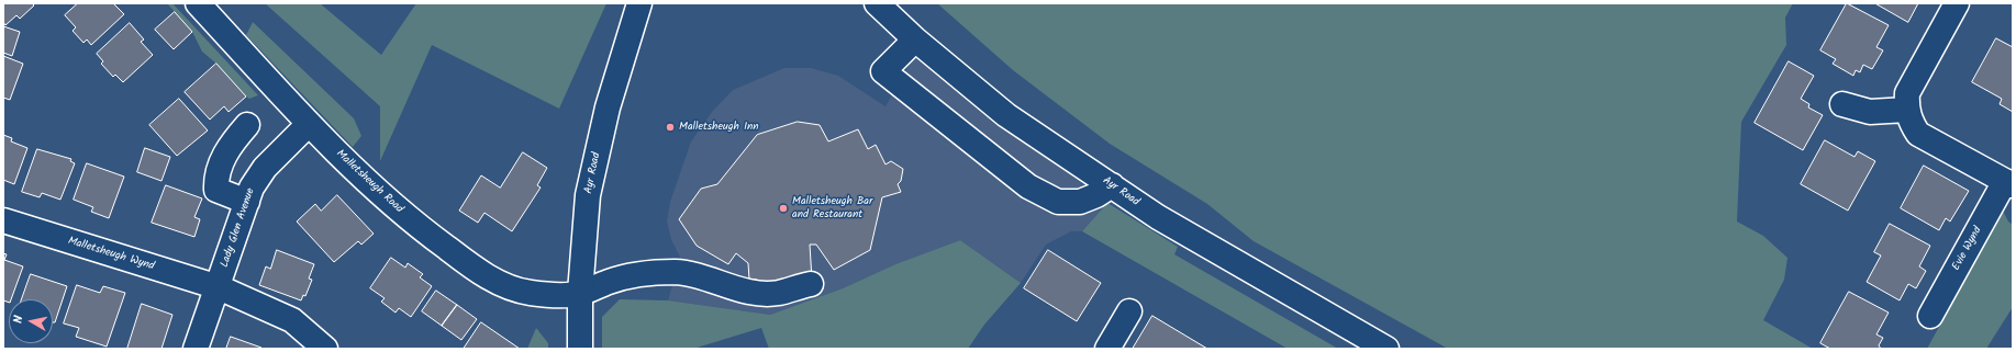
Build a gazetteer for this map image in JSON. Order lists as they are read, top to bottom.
{
  "streets": {
    "street": [
      "Ayr Road",
      "Malletsheugh Road",
      "Lady Glen Avenue",
      "Evie Wynd",
      "Malletsheugh Wynd"
    ]
  },
  "crossings": [
    ["Ayr Road", "Malletsheugh Road"],
    ["Malletsheugh Road", "Lady Glen Avenue"],
    ["Lady Glen Avenue", "Malletsheugh Wynd"]
  ],
  "places": ["Malletsheugh Inn", "Malletsheugh Bar and Restaurant"],
  "north": "left"
}
